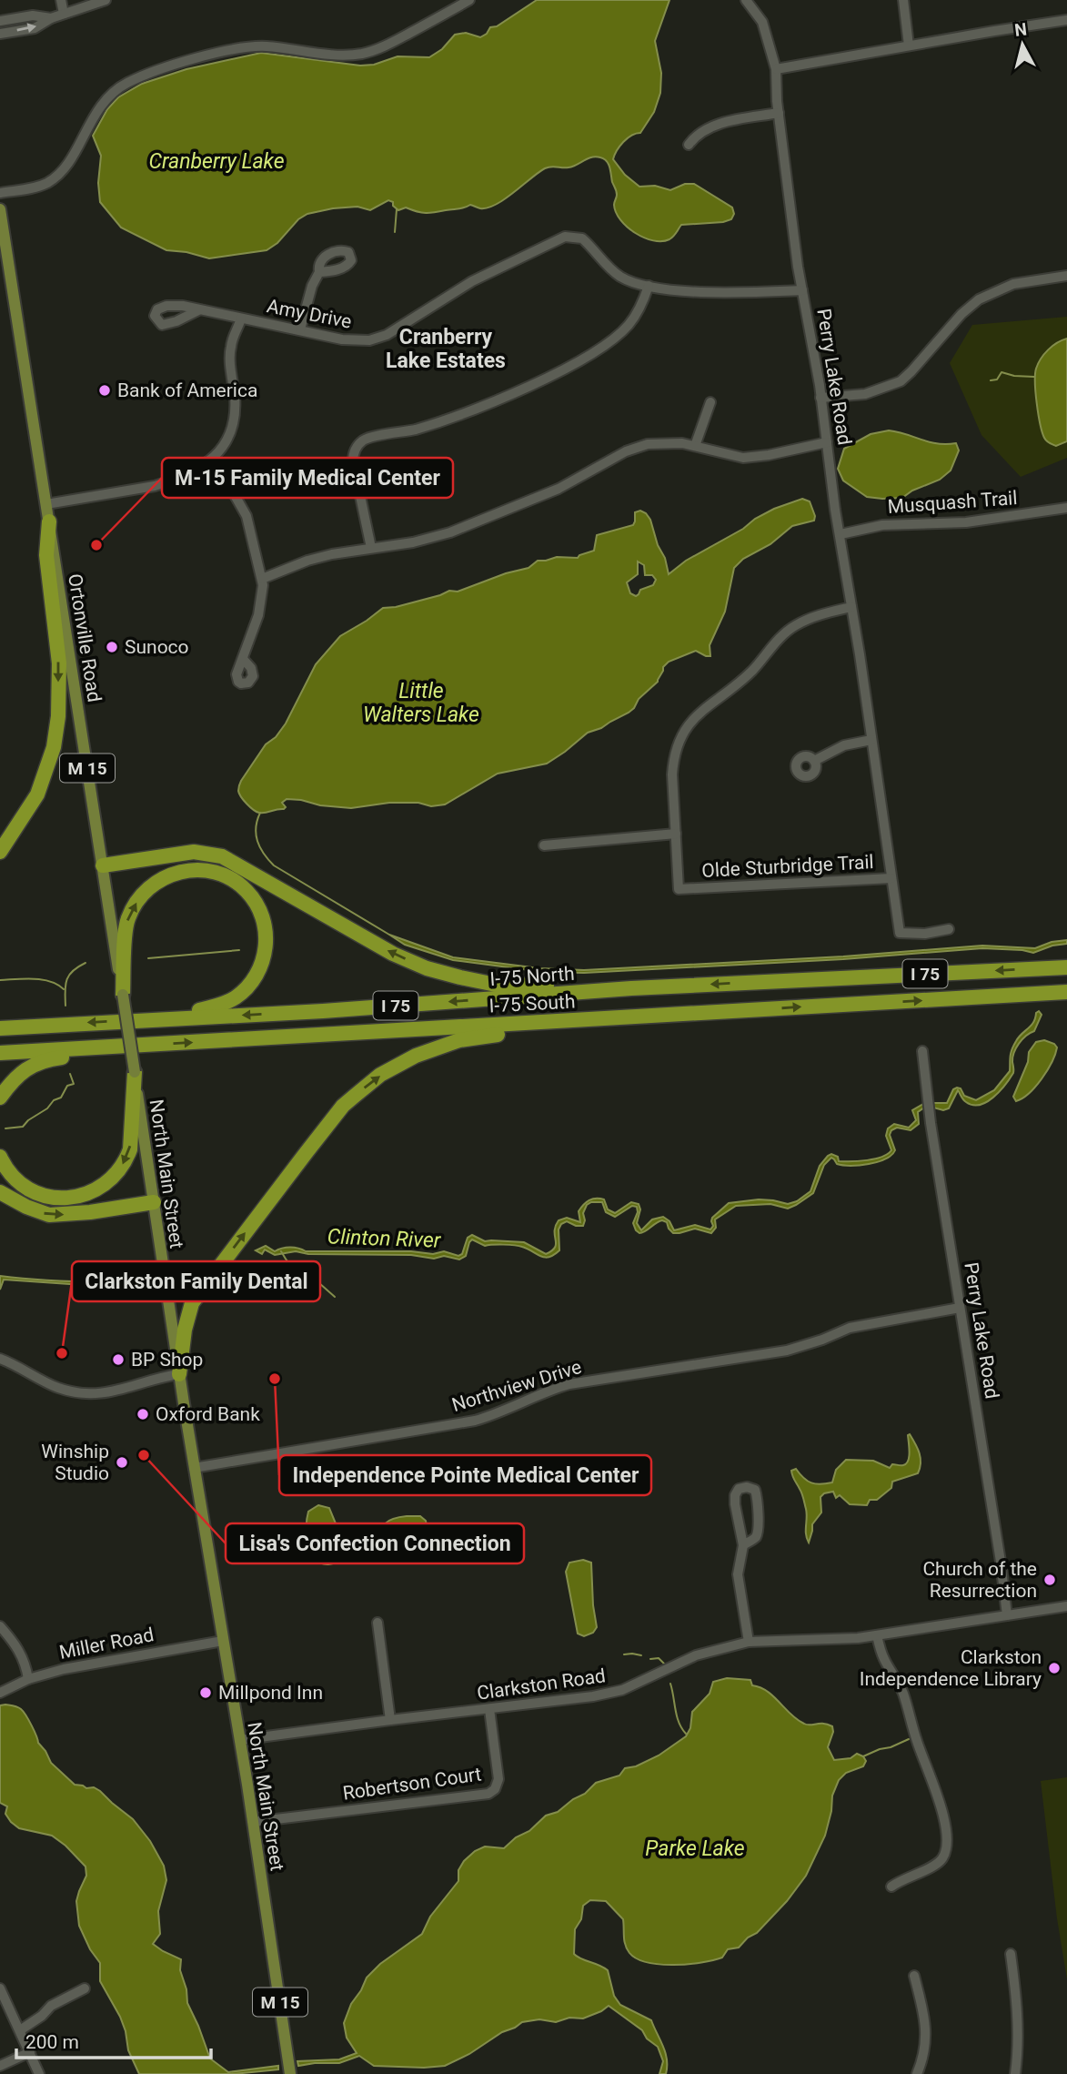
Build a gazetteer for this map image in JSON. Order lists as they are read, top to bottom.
{
  "streets": {
    "highway": ["I 75", "I-75 North", "I-75 South"],
    "main road": ["Ortonville Road", "M 15", "North Main Street"],
    "street": [
      "Amy Drive",
      "Perry Lake Road",
      "Musquash Trail",
      "Olde Sturbridge Trail",
      "Northview Drive",
      "Miller Road",
      "Clarkston Road",
      "Robertson Court"
    ]
  },
  "crossings": [
    ["Amy Drive", "Perry Lake Road"],
    ["Amy Drive", "Ortonville Road"],
    ["Perry Lake Road", "Musquash Trail"],
    ["Perry Lake Road", "Olde Sturbridge Trail"],
    ["Perry Lake Road", "Northview Drive"],
    ["Perry Lake Road", "Clarkston Road"],
    ["Ortonville Road", "North Main Street"],
    ["North Main Street", "Northview Drive"],
    ["North Main Street", "Miller Road"],
    ["North Main Street", "Clarkston Road"],
    ["North Main Street", "Robertson Court"],
    ["Clarkston Road", "Robertson Court"]
  ],
  "districts": ["Cranberry Lake Estates"],
  "water": [
    "Cranberry Lake",
    "Little Walters Lake",
    "Clinton River",
    "Parke Lake"
  ],
  "places": [
    "Bank of America",
    "M-15 Family Medical Center",
    "Sunoco",
    "Clarkston Family Dental",
    "BP Shop",
    "Independence Pointe Medical Center",
    "Oxford Bank",
    "Lisa's Confection Connection",
    "Winship Studio",
    "Church of the Resurrection",
    "Clarkston Independence Library",
    "Millpond Inn"
  ],
  "scale_bar": "200 m",
  "north": "top"
}
